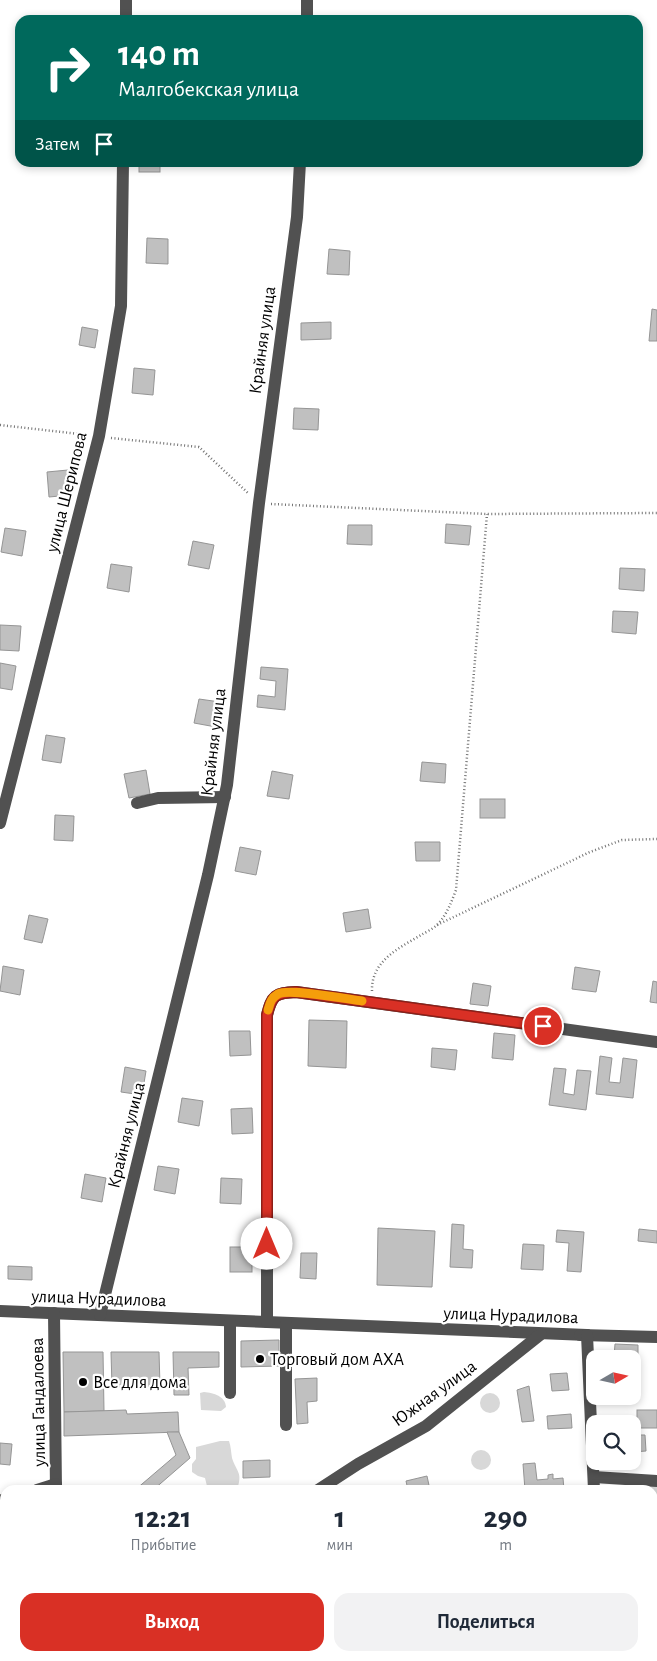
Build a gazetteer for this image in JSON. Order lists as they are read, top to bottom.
{
  "streets": {
    "street": [
      "Крайняя улица",
      "улица Шерипова",
      "улица Нурадилова",
      "Южная улица",
      "улица Гандалоева"
    ]
  },
  "crossings": [
    ["Крайняя улица", "улица Нурадилова"],
    ["улица Нурадилова", "Южная улица"],
    ["улица Нурадилова", "улица Гандалоева"]
  ],
  "places": ["Торговый дом АХА", "Все для дома"],
  "north": "right",
  "page": {
    "turn": ["140 m", "Малгобекская улица"],
    "then": "Затем",
    "eta": [
      "12:21",
      "Прибытие",
      "1",
      "мин",
      "290",
      "m"
    ],
    "buttons": ["Выход", "Поделиться"]
  }
}
